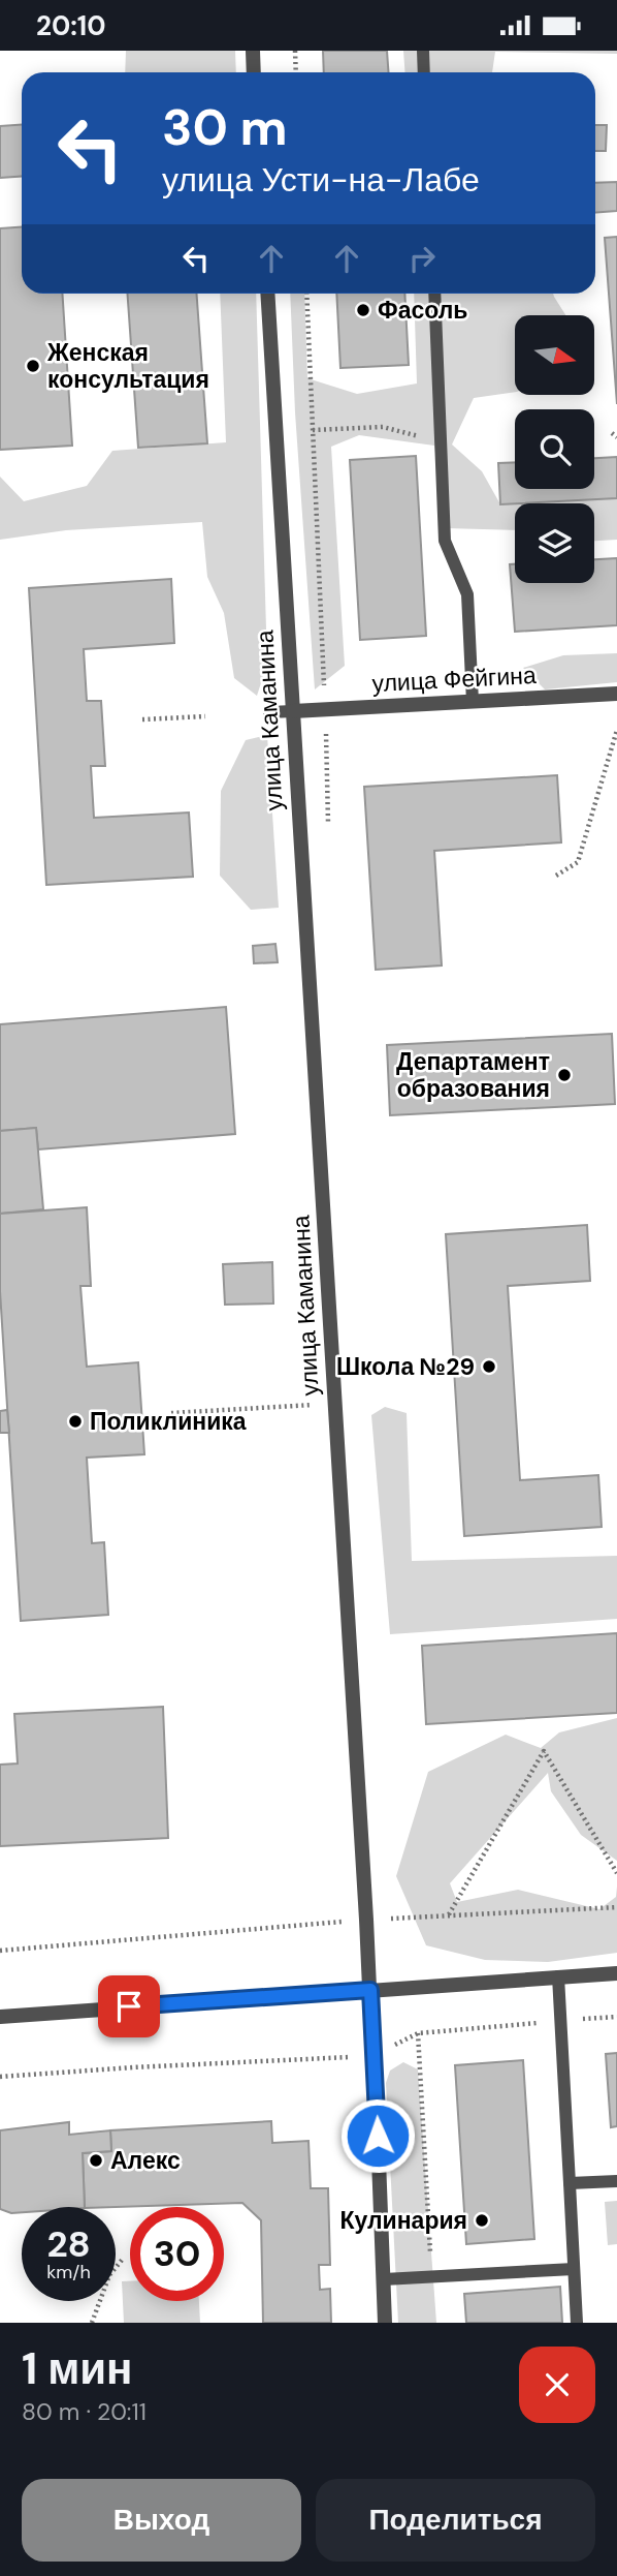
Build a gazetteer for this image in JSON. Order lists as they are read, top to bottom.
{
  "streets": {
    "street": ["улица Фейгина", "улица Каманина"]
  },
  "crossings": [
    ["улица Фейгина", "улица Каманина"]
  ],
  "places": [
    "Фасоль",
    "Женская консультация",
    "Департамент образования",
    "Школа №29",
    "Поликлиника",
    "Алекс",
    "Кулинария"
  ],
  "north": "right",
  "page": {
    "status": "20:10",
    "turn": ["30 m", "улица Усти-на-Лабе"],
    "speed": "28 km/h",
    "limit": "30",
    "heading": ["1 мин", "80 m · 20:11"],
    "buttons": ["Выход", "Поделиться"]
  }
}
